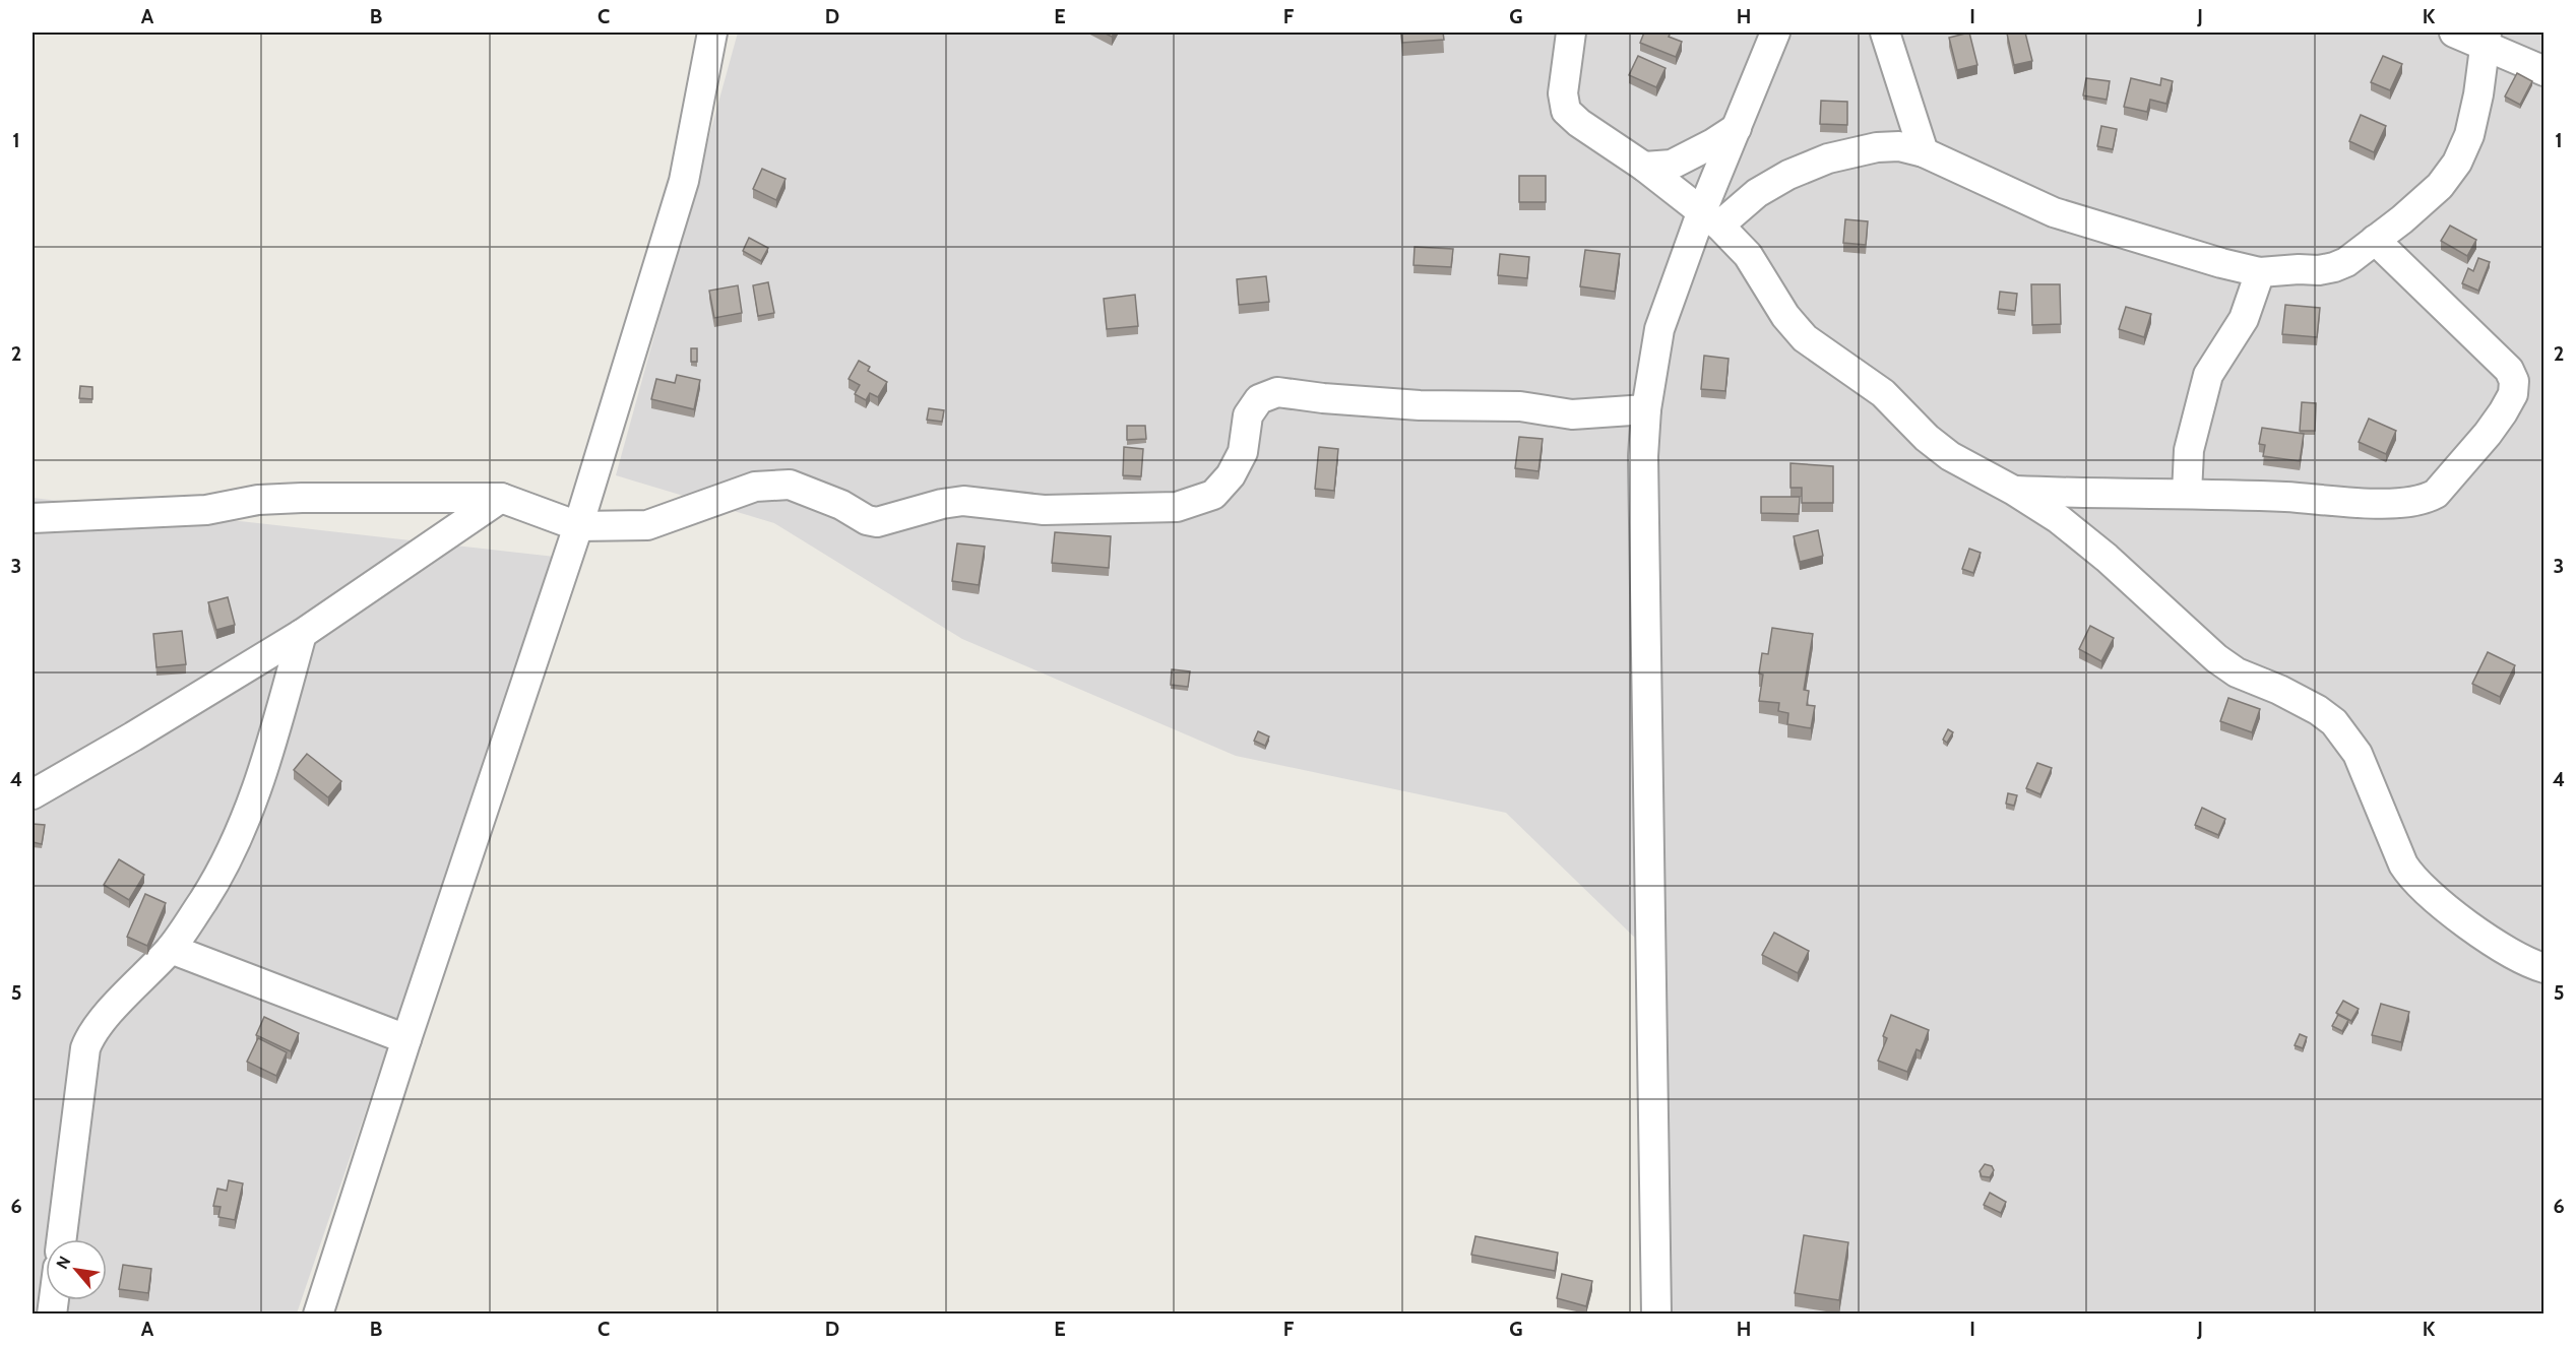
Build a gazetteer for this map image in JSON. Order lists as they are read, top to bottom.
{
  "north": "top left",
  "grid": {
    "columns": [
      "A",
      "B",
      "C",
      "D",
      "E",
      "F",
      "G",
      "H",
      "I",
      "J",
      "K"
    ],
    "rows": [
      "1",
      "2",
      "3",
      "4",
      "5",
      "6"
    ]
  }
}
